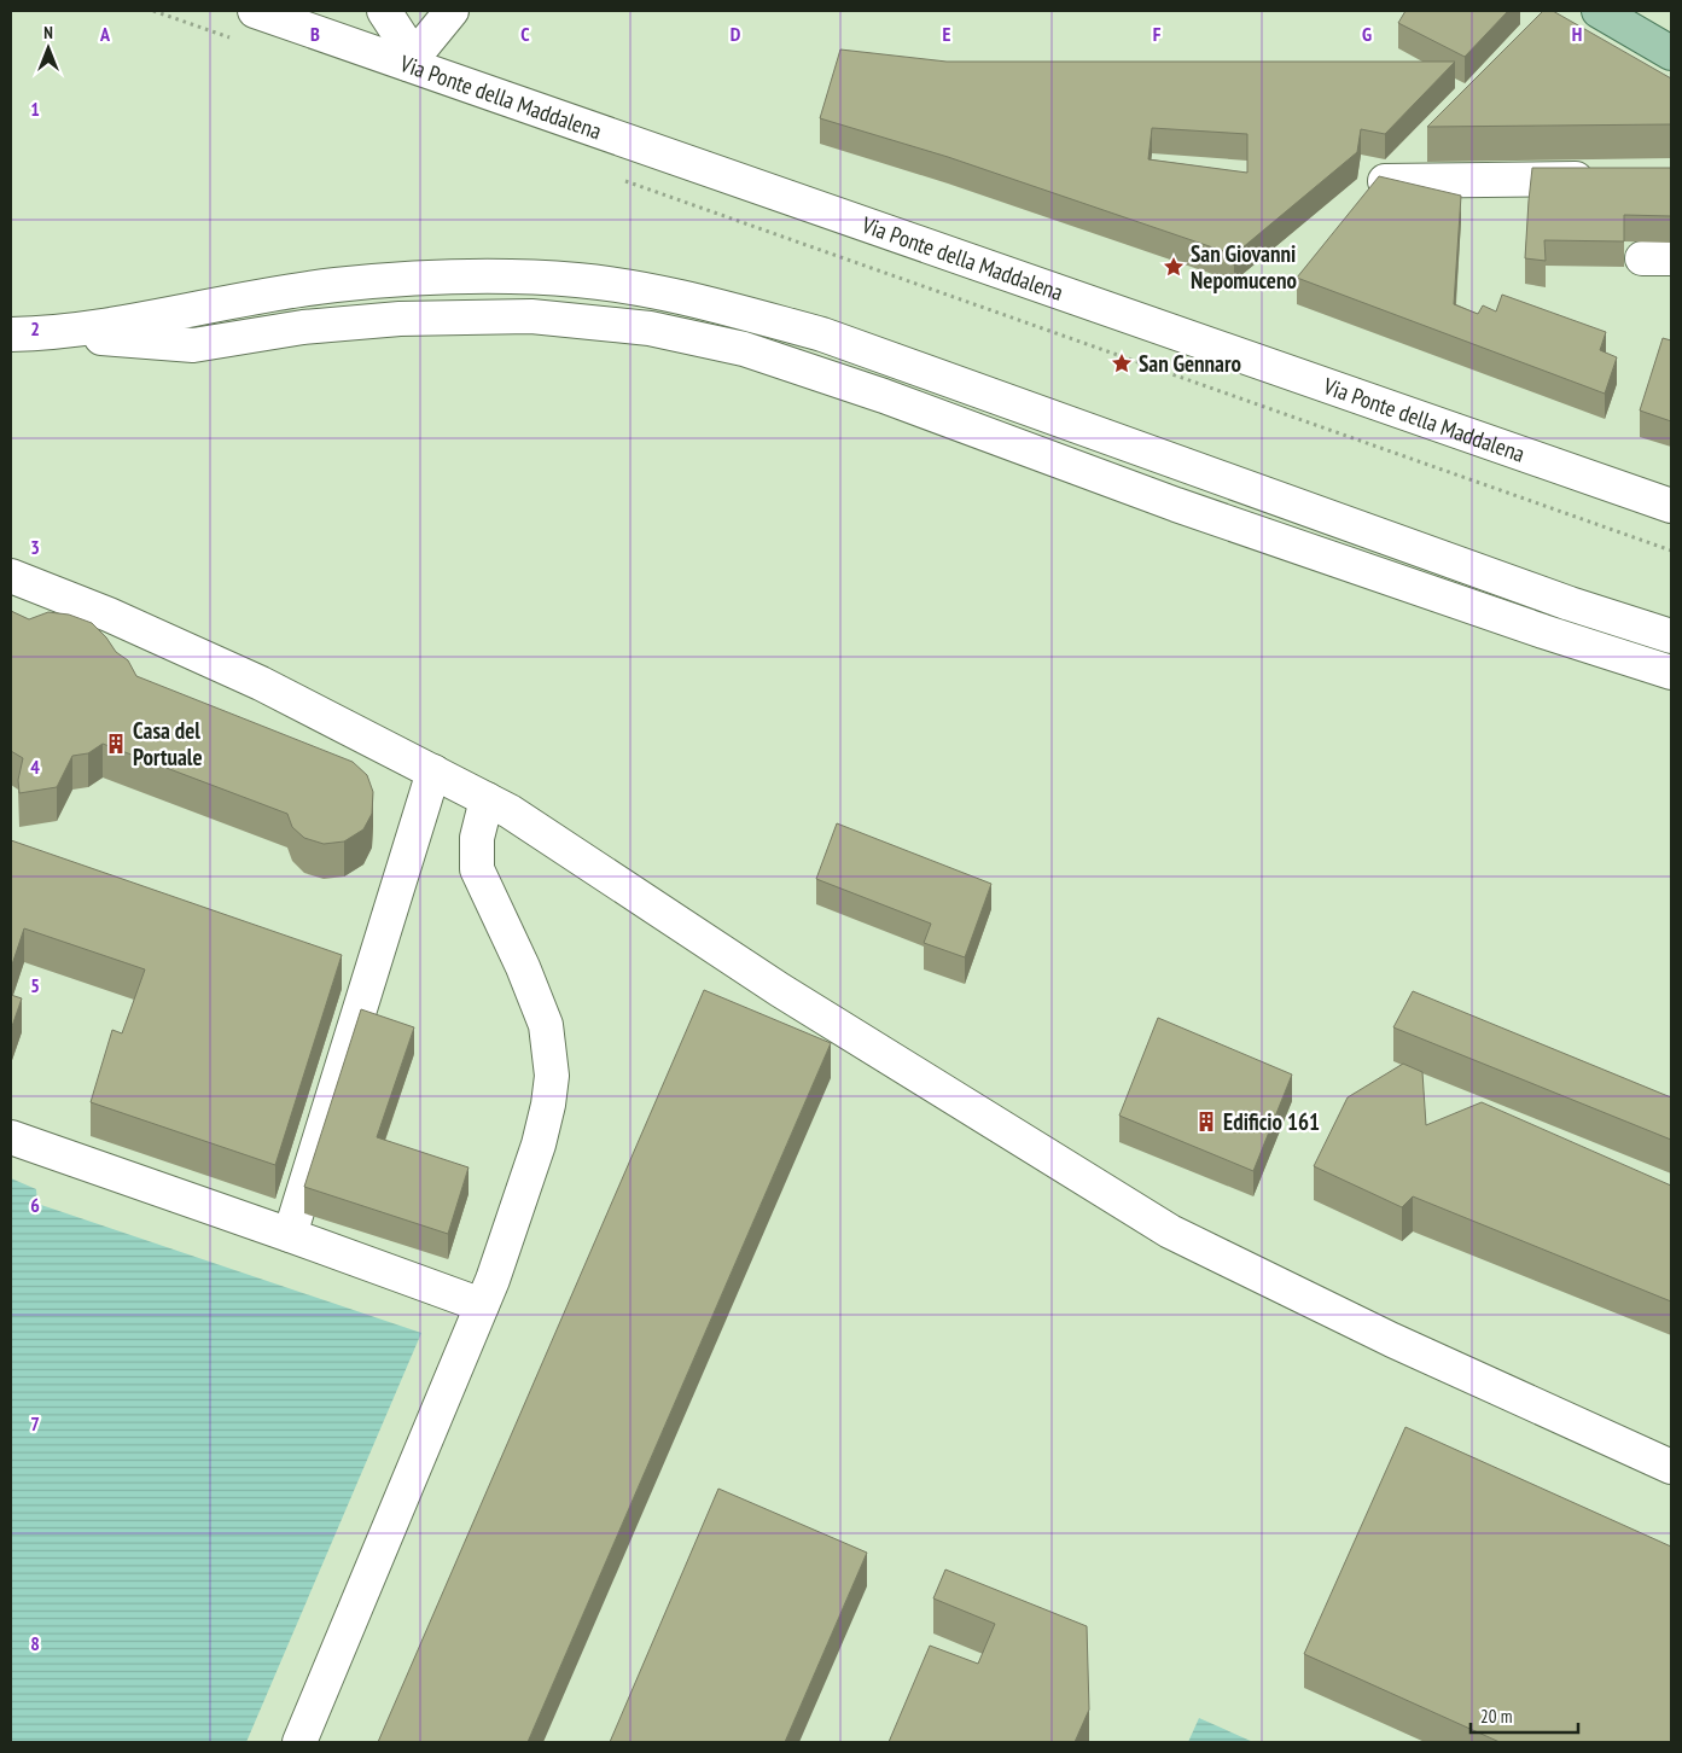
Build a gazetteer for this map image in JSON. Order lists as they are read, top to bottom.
{
  "streets": {
    "street": ["Via Ponte della Maddalena"]
  },
  "places": {
    "place": ["San Giovanni Nepomuceno", "San Gennaro"],
    "building": ["Casa del Portuale", "Edificio 161"]
  },
  "scale_bar": "20 m",
  "north": "top",
  "grid": {
    "columns": [
      "A",
      "B",
      "C",
      "D",
      "E",
      "F",
      "G",
      "H"
    ],
    "rows": [
      "1",
      "2",
      "3",
      "4",
      "5",
      "6",
      "7",
      "8"
    ]
  }
}
